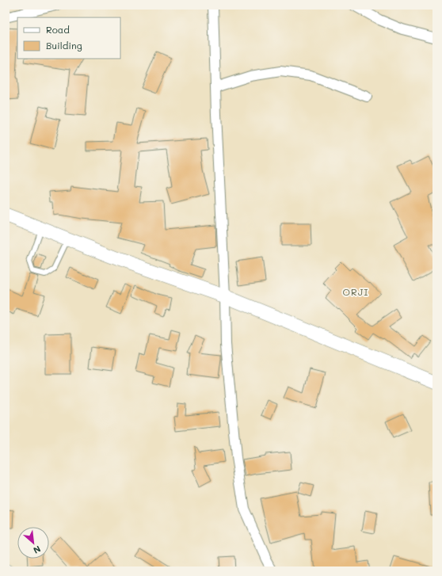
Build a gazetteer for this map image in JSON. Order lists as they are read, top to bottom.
{
  "districts": ["ORJI"],
  "legend": ["Road", "Building"],
  "north": "bottom right"
}
